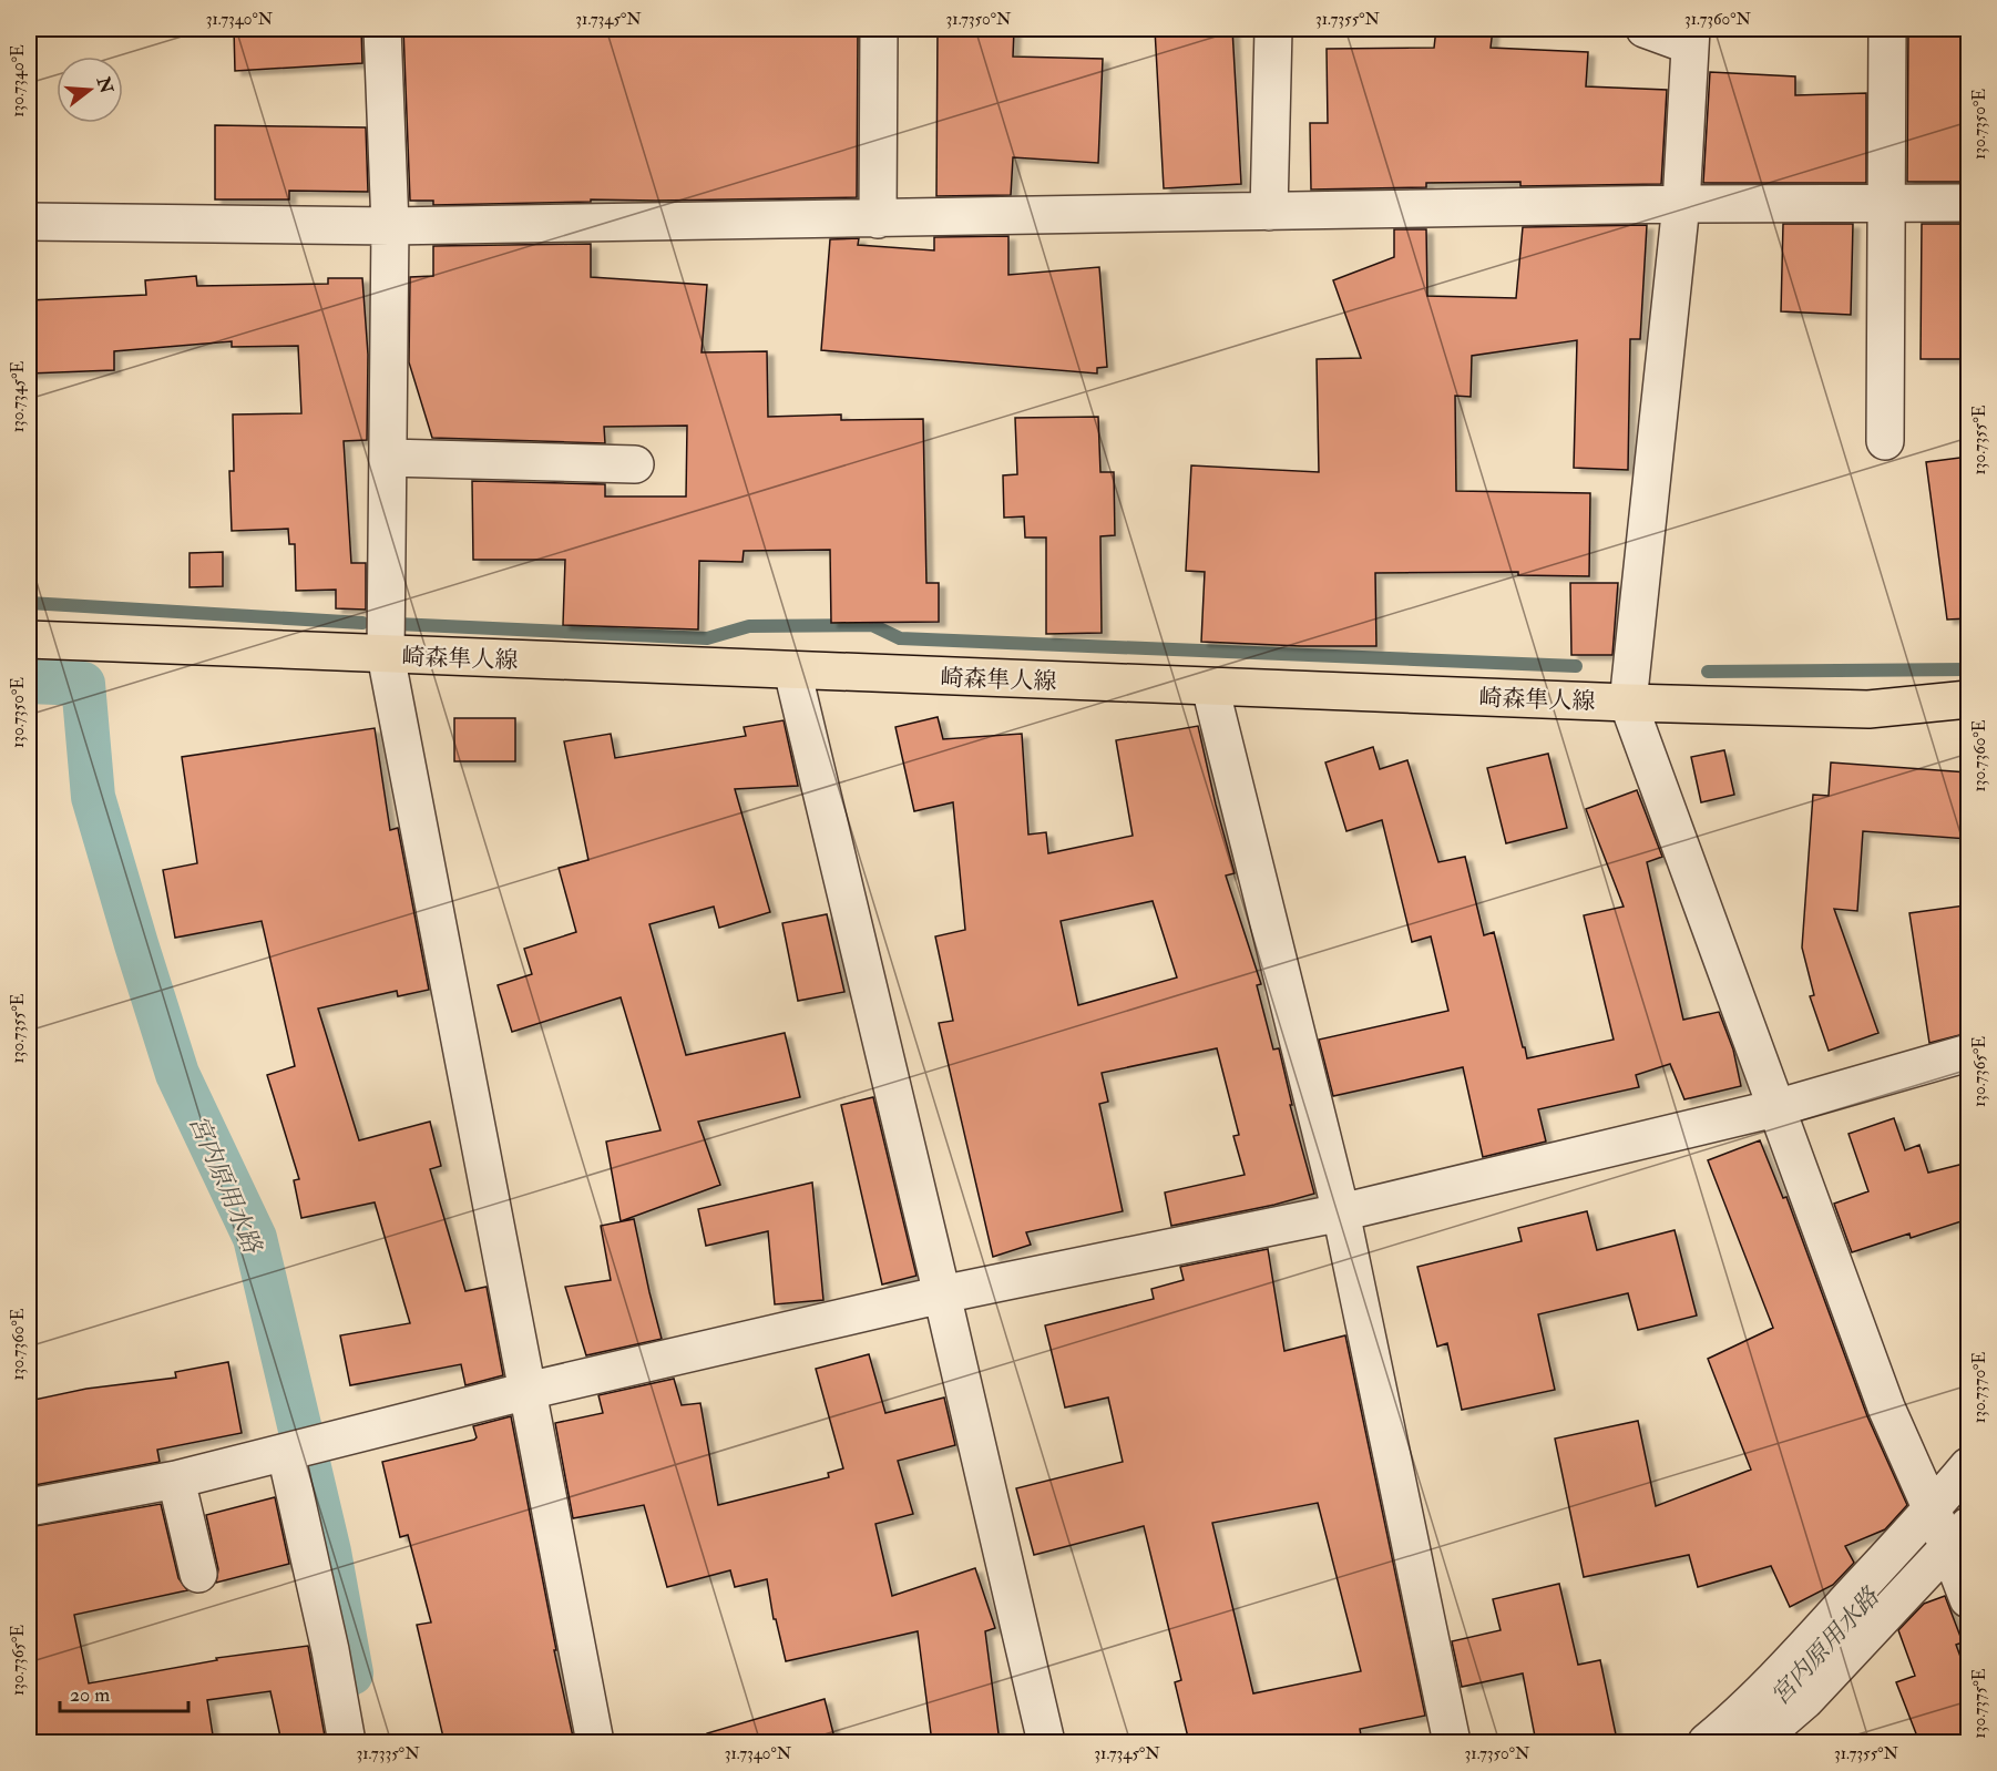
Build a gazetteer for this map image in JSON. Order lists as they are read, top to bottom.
{
  "streets": {
    "main road": ["崎森隼人線"]
  },
  "water": ["宮内原用水路"],
  "scale_bar": "20 m",
  "north": "right",
  "coordinates": [
    "31.7340°N",
    "31.7345°N",
    "31.7350°N",
    "31.7355°N",
    "31.7360°N",
    "130.7340°E",
    "130.7350°E",
    "130.7345°E",
    "130.7355°E",
    "130.7360°E",
    "130.7365°E",
    "130.7370°E",
    "130.7375°E",
    "31.7335°N"
  ]
}
